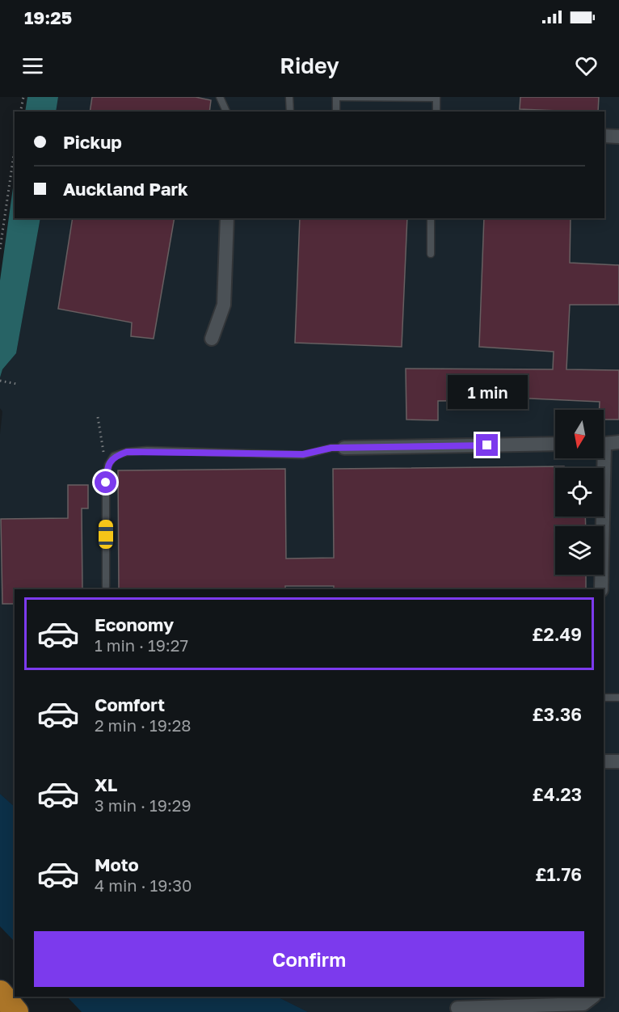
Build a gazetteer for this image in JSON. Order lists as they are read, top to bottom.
{
  "north": "bottom",
  "page": {
    "status": "19:25",
    "header": "Ridey",
    "banner": ["Pickup", "Auckland Park"],
    "bubble": "1 min",
    "list": [
      {
        "name": "Economy",
        "note": "1 min · 19:27",
        "value": "£2.49"
      },
      {
        "name": "Comfort",
        "note": "2 min · 19:28",
        "value": "£3.36"
      },
      {
        "name": "XL",
        "note": "3 min · 19:29",
        "value": "£4.23"
      },
      {
        "name": "Moto",
        "note": "4 min · 19:30",
        "value": "£1.76"
      }
    ],
    "buttons": "Confirm"
  }
}
